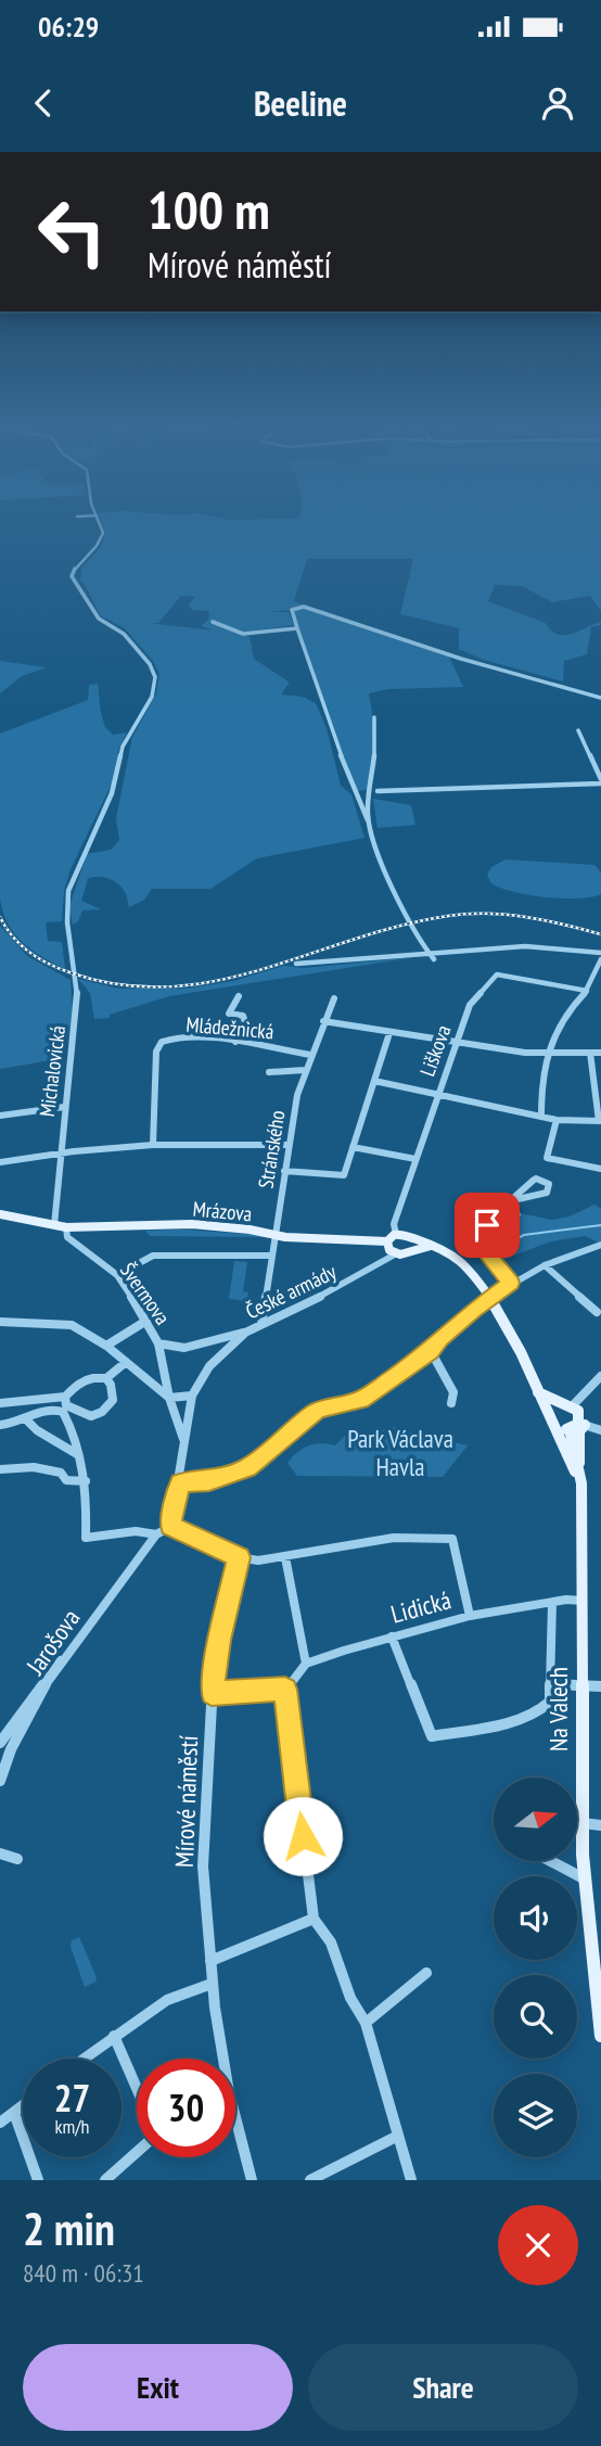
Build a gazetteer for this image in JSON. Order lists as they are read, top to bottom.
{
  "streets": {
    "main road": ["Mrázova", "Na Valech"],
    "street": [
      "Mládežnická",
      "Liškova",
      "Michalovická",
      "Stránského",
      "České armády",
      "Švermova",
      "Lidická",
      "Jarošova",
      "Mírové náměstí"
    ]
  },
  "crossings": [
    ["Mládežnická", "Stránského"],
    ["Liškova", "Mrázova"],
    ["Liškova", "České armády"],
    ["Michalovická", "Mrázova"],
    ["Stránského", "Mrázova"],
    ["Stránského", "České armády"],
    ["Mrázova", "České armády"],
    ["Mrázova", "Švermova"],
    ["Lidická", "Na Valech"]
  ],
  "parks": ["Park Václava Havla"],
  "north": "right",
  "page": {
    "status": "06:29",
    "header": "Beeline",
    "turn": ["100 m", "Mírové náměstí"],
    "speed": "27 km/h",
    "limit": "30",
    "heading": ["2 min", "840 m · 06:31"],
    "buttons": ["Exit", "Share"]
  }
}
